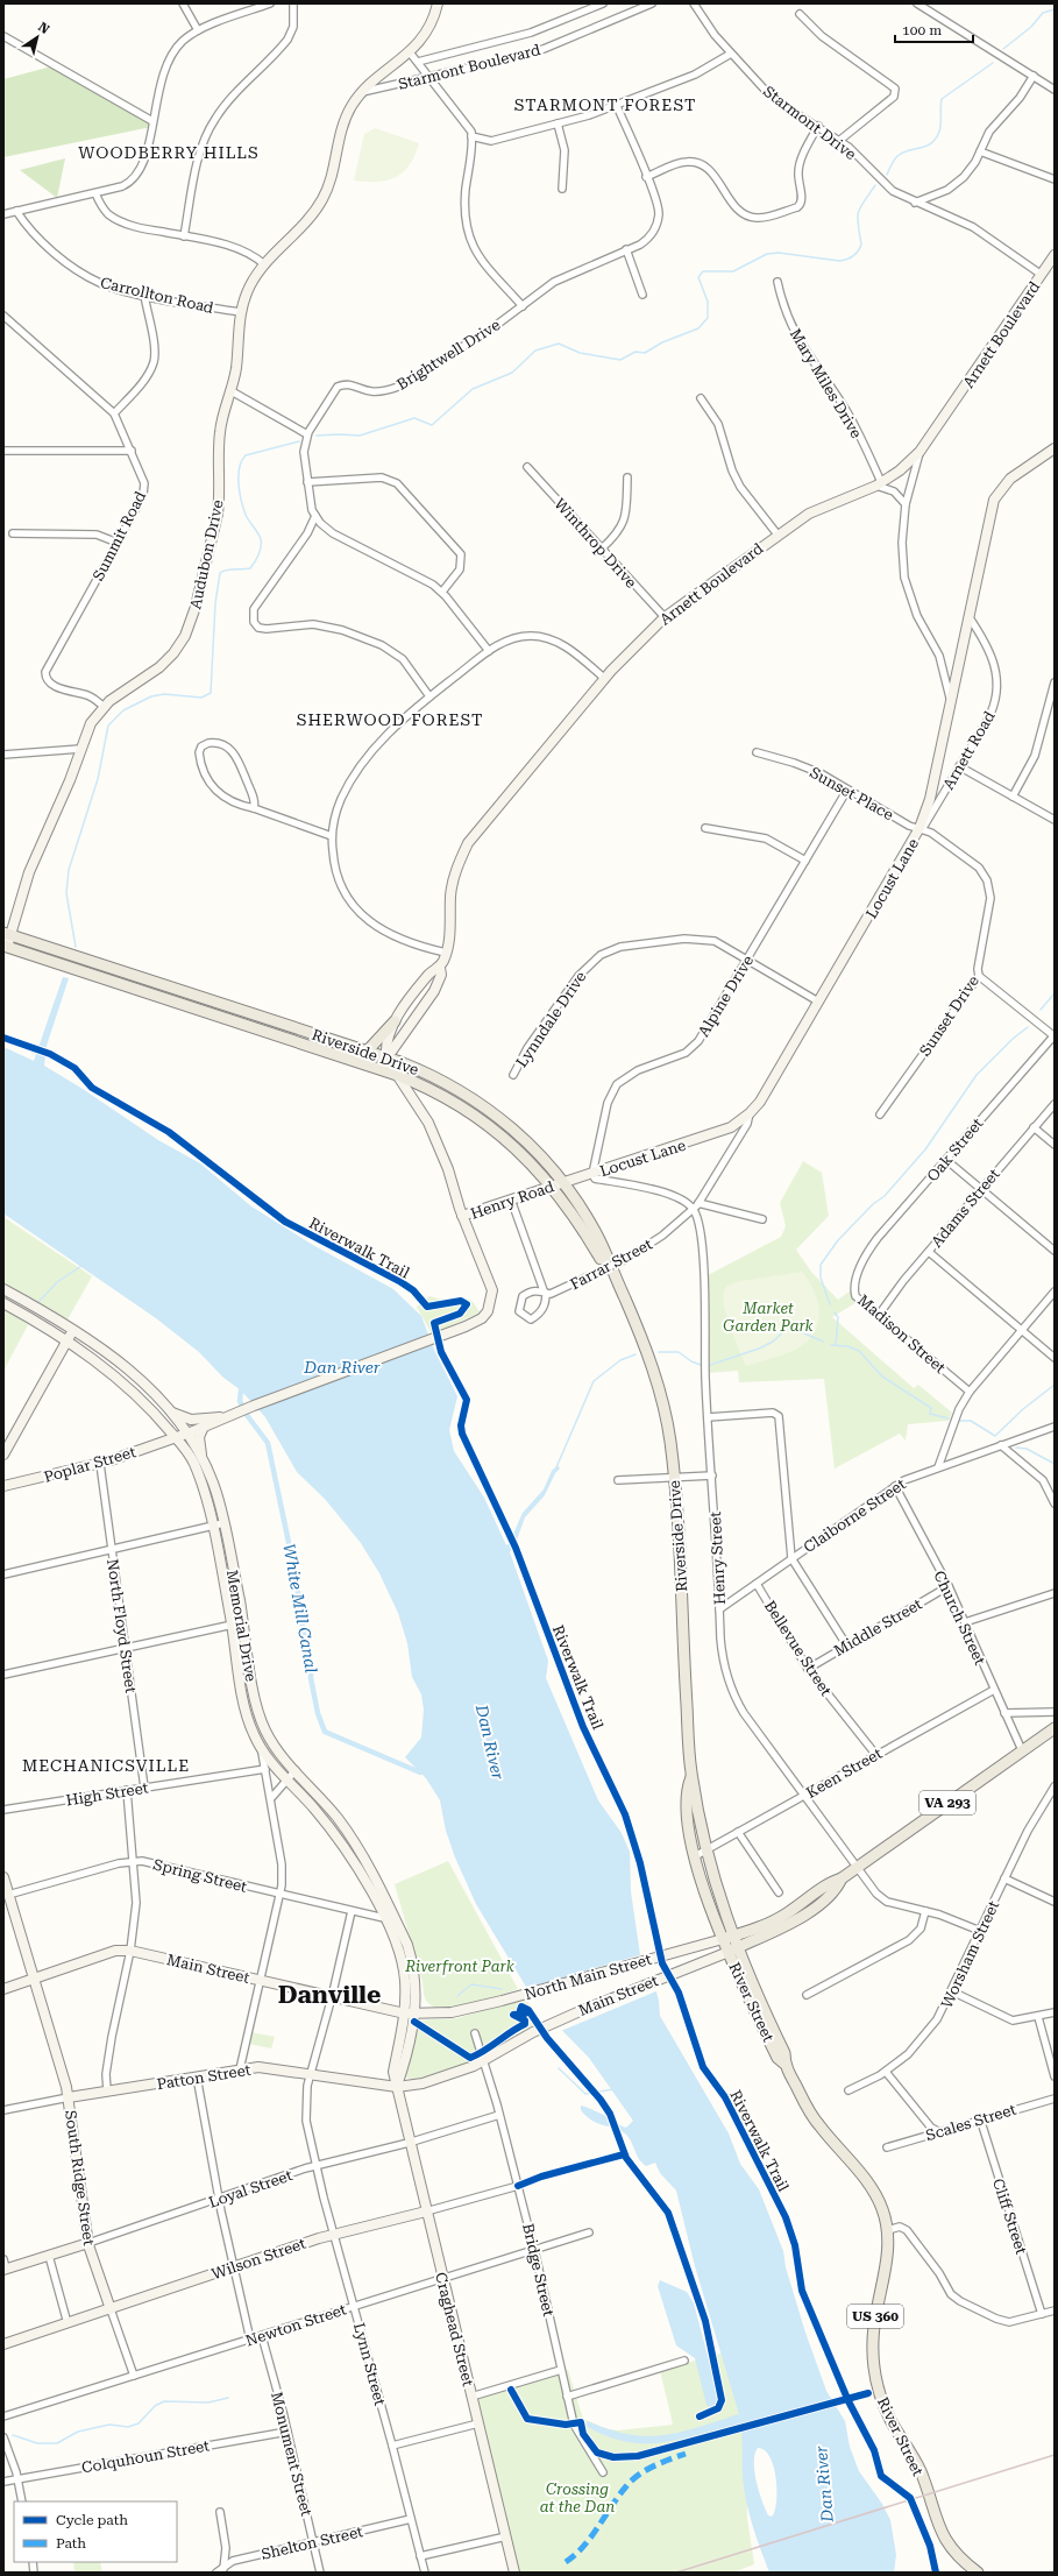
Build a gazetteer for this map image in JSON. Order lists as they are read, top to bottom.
{
  "streets": {
    "main road": [
      "Arnett Boulevard",
      "Audubon Drive",
      "Locust Lane",
      "Riverside Drive",
      "Henry Road",
      "Poplar Street",
      "Memorial Drive",
      "VA 293",
      "Main Street",
      "North Main Street",
      "River Street",
      "Patton Street",
      "South Ridge Street",
      "Loyal Street",
      "Wilson Street",
      "US 360",
      "Craghead Street"
    ],
    "street": [
      "Starmont Boulevard",
      "Starmont Drive",
      "Carrollton Road",
      "Brightwell Drive",
      "Mary Miles Drive",
      "Summit Road",
      "Winthrop Drive",
      "Arnett Road",
      "Sunset Place",
      "Alpine Drive",
      "Sunset Drive",
      "Lynndale Drive",
      "Oak Street",
      "Adams Street",
      "Farrar Street",
      "Madison Street",
      "Claiborne Street",
      "Henry Street",
      "Church Street",
      "North Floyd Street",
      "Middle Street",
      "Bellevue Street",
      "Keen Street",
      "High Street",
      "Spring Street",
      "Worsham Street",
      "Scales Street",
      "Cliff Street",
      "Bridge Street",
      "Newton Street",
      "Lynn Street",
      "Monument Street",
      "Colquhoun Street",
      "Shelton Street"
    ],
    "cycle path": ["Riverwalk Trail"]
  },
  "crossings": [
    ["Starmont Boulevard", "Audubon Drive"],
    ["Starmont Drive", "Arnett Boulevard"],
    ["Carrollton Road", "Audubon Drive"],
    ["Arnett Boulevard", "Mary Miles Drive"],
    ["Arnett Boulevard", "Winthrop Drive"],
    ["Arnett Boulevard", "Riverside Drive"],
    ["Summit Road", "Audubon Drive"],
    ["Audubon Drive", "Riverside Drive"],
    ["Arnett Road", "Sunset Place"],
    ["Arnett Road", "Locust Lane"],
    ["Arnett Road", "Sunset Drive"],
    ["Sunset Place", "Locust Lane"],
    ["Sunset Place", "Alpine Drive"],
    ["Sunset Place", "Sunset Drive"],
    ["Locust Lane", "Alpine Drive"],
    ["Locust Lane", "Sunset Drive"],
    ["Locust Lane", "Lynndale Drive"],
    ["Locust Lane", "Riverside Drive"],
    ["Locust Lane", "Henry Road"],
    ["Locust Lane", "Farrar Street"],
    ["Alpine Drive", "Lynndale Drive"],
    ["Riverside Drive", "Henry Road"],
    ["Riverside Drive", "Keen Street"],
    ["Riverside Drive", "VA 293"],
    ["Riverside Drive", "North Main Street"],
    ["Riverside Drive", "River Street"],
    ["Oak Street", "Madison Street"],
    ["Adams Street", "Madison Street"],
    ["Farrar Street", "Henry Street"],
    ["Poplar Street", "North Floyd Street"],
    ["Poplar Street", "Memorial Drive"],
    ["Claiborne Street", "Henry Street"],
    ["Claiborne Street", "Church Street"],
    ["Claiborne Street", "Bellevue Street"],
    ["Henry Street", "Keen Street"],
    ["Henry Street", "VA 293"],
    ["Henry Street", "Worsham Street"],
    ["Church Street", "Middle Street"],
    ["Church Street", "Keen Street"],
    ["Church Street", "VA 293"],
    ["North Floyd Street", "High Street"],
    ["Memorial Drive", "Spring Street"],
    ["Memorial Drive", "Main Street"],
    ["Memorial Drive", "North Main Street"],
    ["Memorial Drive", "Craghead Street"],
    ["Middle Street", "Bellevue Street"],
    ["Bellevue Street", "Keen Street"],
    ["VA 293", "Main Street"],
    ["VA 293", "North Main Street"],
    ["VA 293", "River Street"],
    ["Spring Street", "South Ridge Street"],
    ["Spring Street", "Lynn Street"],
    ["Main Street", "North Main Street"],
    ["Main Street", "River Street"],
    ["Main Street", "Patton Street"],
    ["Main Street", "South Ridge Street"],
    ["Main Street", "Bridge Street"],
    ["Main Street", "Craghead Street"],
    ["Main Street", "Lynn Street"],
    ["North Main Street", "River Street"],
    ["North Main Street", "Craghead Street"],
    ["Patton Street", "South Ridge Street"],
    ["Patton Street", "Bridge Street"],
    ["Patton Street", "Craghead Street"],
    ["Patton Street", "Lynn Street"],
    ["Scales Street", "Cliff Street"],
    ["South Ridge Street", "Loyal Street"],
    ["South Ridge Street", "Wilson Street"],
    ["South Ridge Street", "Newton Street"],
    ["Loyal Street", "Bridge Street"],
    ["Loyal Street", "Craghead Street"],
    ["Loyal Street", "Lynn Street"],
    ["Wilson Street", "Bridge Street"],
    ["Wilson Street", "Craghead Street"],
    ["Wilson Street", "Lynn Street"],
    ["Bridge Street", "Newton Street"],
    ["Newton Street", "Craghead Street"],
    ["Newton Street", "Lynn Street"],
    ["Newton Street", "Monument Street"],
    ["Lynn Street", "Shelton Street"],
    ["Monument Street", "Colquhoun Street"],
    ["Monument Street", "Shelton Street"]
  ],
  "districts": [
    "STARMONT FOREST",
    "WOODBERRY HILLS",
    "SHERWOOD FOREST",
    "MECHANICSVILLE",
    "Danville"
  ],
  "water": ["Dan River", "White Mill Canal"],
  "parks": ["Market Garden Park", "Riverfront Park", "Crossing at the Dan"],
  "legend": ["Cycle path", "Path"],
  "scale_bar": "100 m",
  "north": "top right"
}
